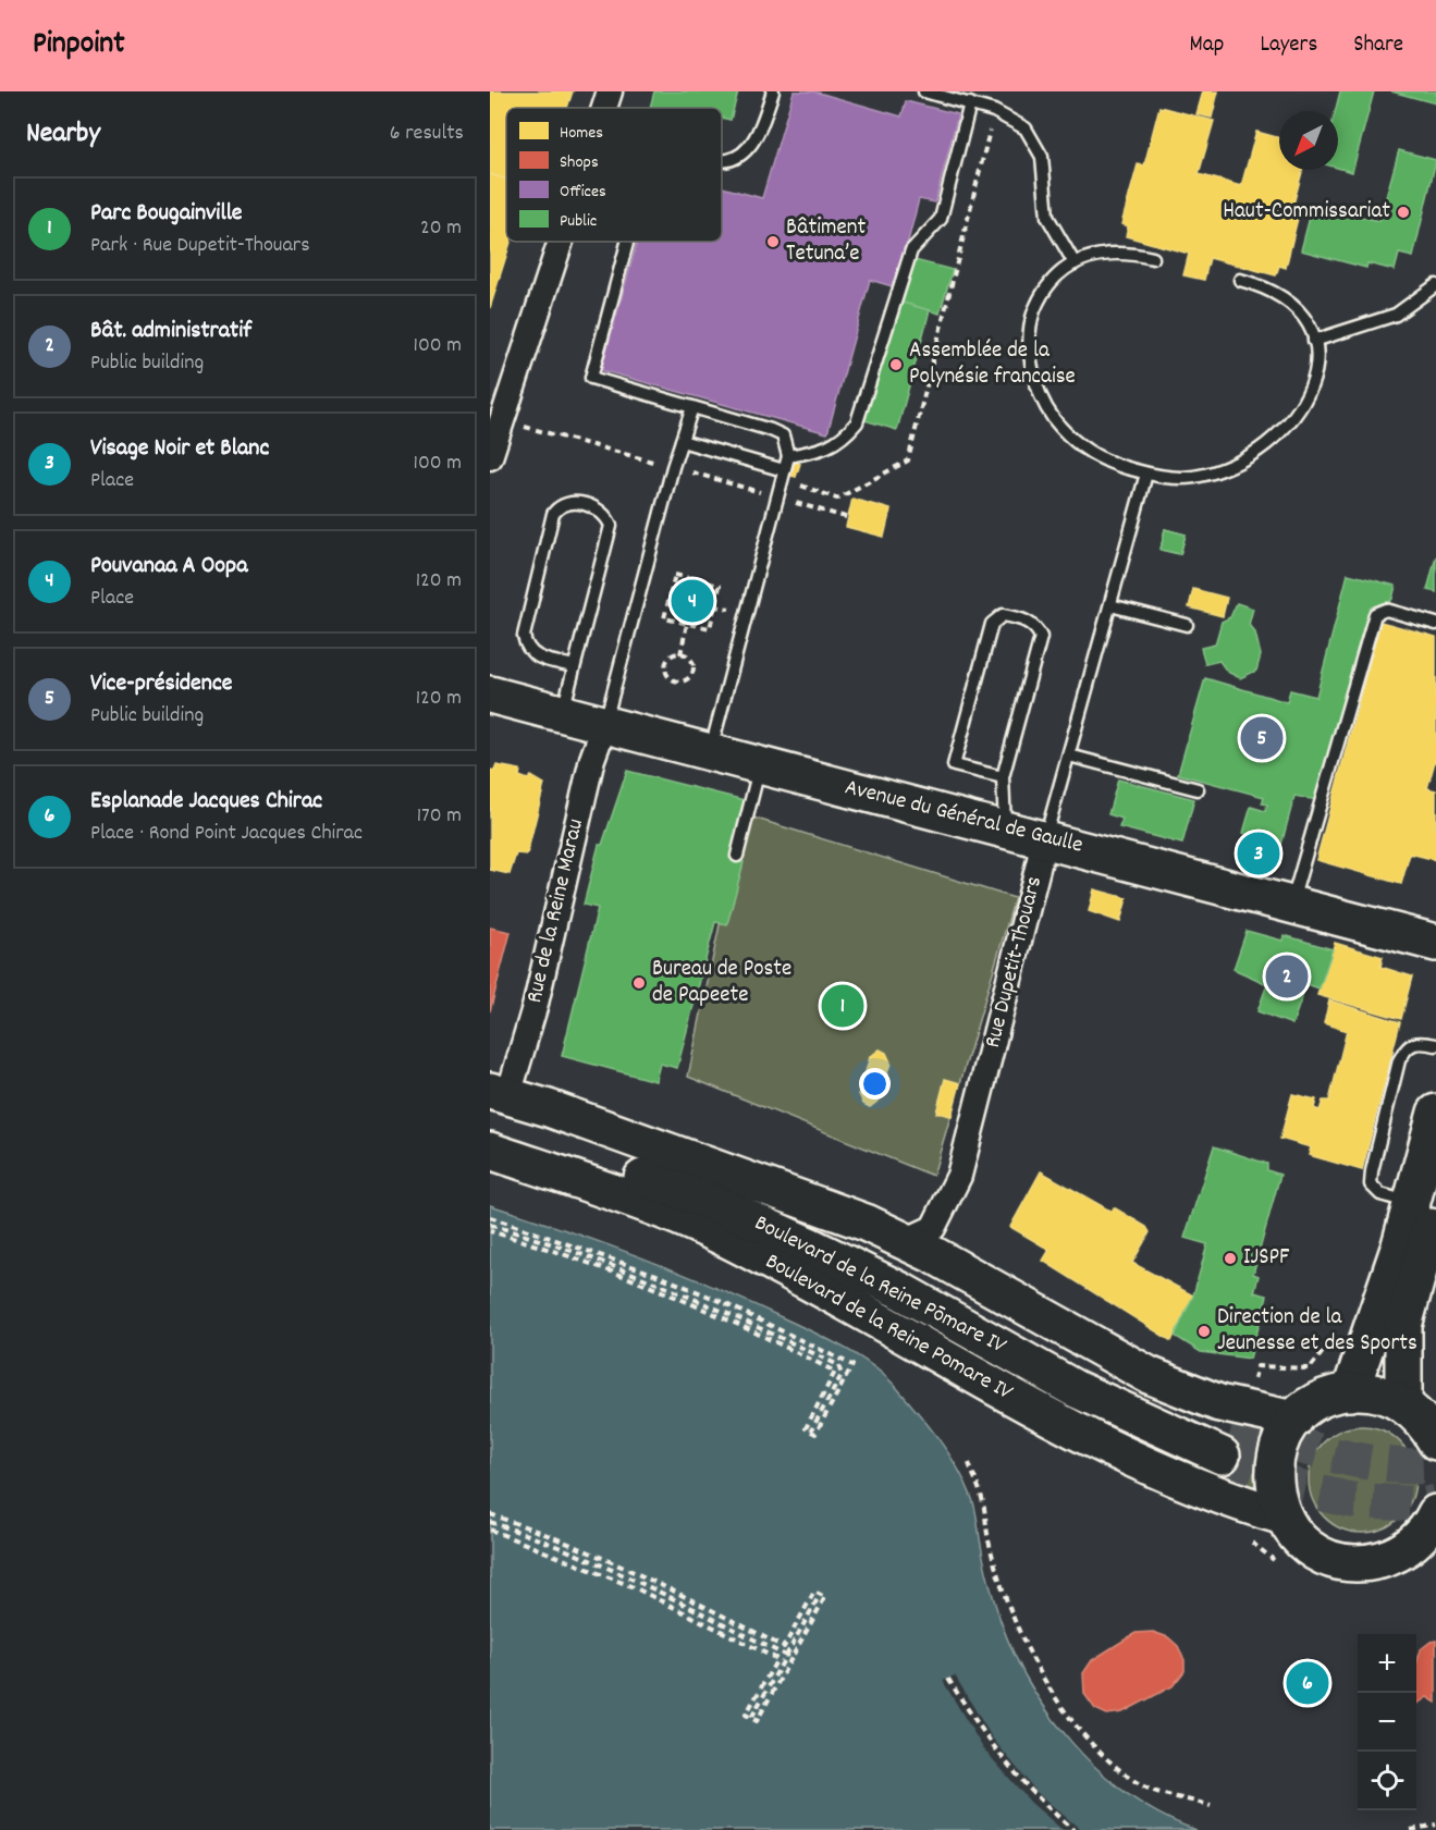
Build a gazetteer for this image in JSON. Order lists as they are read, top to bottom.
{
  "streets": {
    "main road": ["Avenue du Général de Gaulle", "Boulevard de la Reine Pōmare IV", "Boulevard de la Reine Pomare IV"],
    "street": ["Rue de la Reine Marau", "Rue Dupetit-Thouars"]
  },
  "crossings": [
    ["Avenue du Général de Gaulle", "Rue de la Reine Marau"],
    ["Avenue du Général de Gaulle", "Rue Dupetit-Thouars"]
  ],
  "places": [
    "Haut-Commissariat",
    "Bâtiment Tetuna’e",
    "Assemblée de la Polynésie francaise",
    "Bureau de Poste de Papeete",
    "IJSPF",
    "Direction de la Jeunesse et des Sports"
  ],
  "legend": [
    "Homes",
    "Shops",
    "Offices",
    "Public"
  ],
  "north": "bottom left",
  "page": {
    "header": "Pinpoint",
    "nav": ["Map", "Layers", "Share"],
    "heading": ["Nearby", "6 results"],
    "list": [
      {
        "mark": "1",
        "name": "Parc Bougainville",
        "note": "Park · Rue Dupetit-Thouars",
        "value": "20 m"
      },
      {
        "mark": "2",
        "name": "Bât. administratif",
        "note": "Public building",
        "value": "100 m"
      },
      {
        "mark": "3",
        "name": "Visage Noir et Blanc",
        "note": "Place",
        "value": "100 m"
      },
      {
        "mark": "4",
        "name": "Pouvanaa A Oopa",
        "note": "Place",
        "value": "120 m"
      },
      {
        "mark": "5",
        "name": "Vice-présidence",
        "note": "Public building",
        "value": "120 m"
      },
      {
        "mark": "6",
        "name": "Esplanade Jacques Chirac",
        "note": "Place · Rond Point Jacques Chirac",
        "value": "170 m"
      }
    ],
    "pins": [
      "4",
      "5",
      "3",
      "2",
      "1",
      "6"
    ],
    "map_buttons": ["+", "−"]
  }
}
